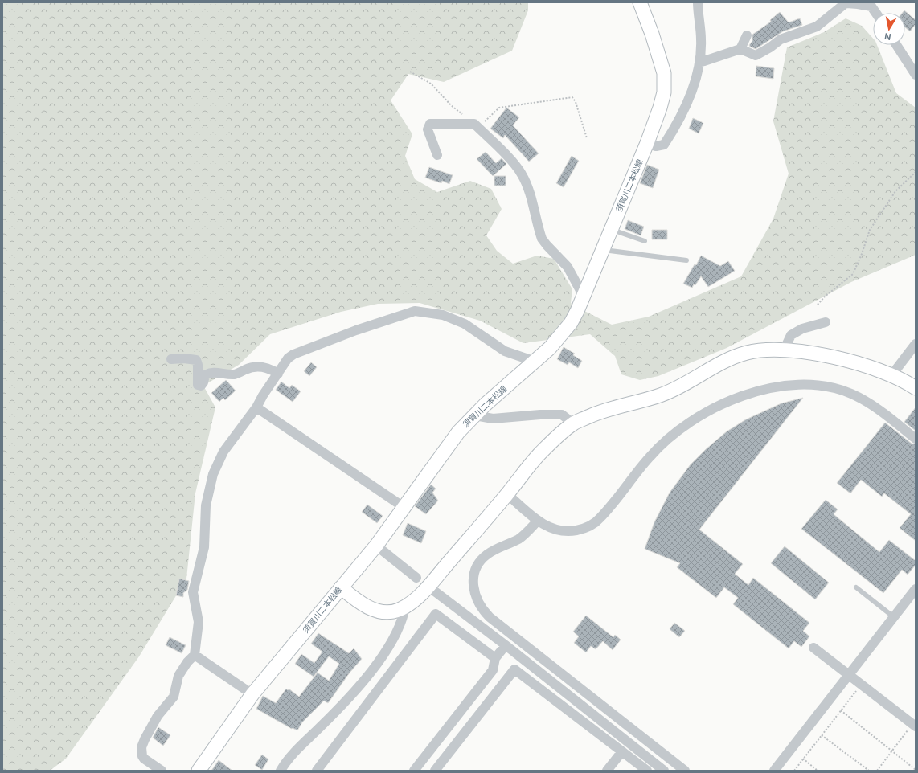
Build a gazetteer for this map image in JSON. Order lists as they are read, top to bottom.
{
  "streets": {
    "main road": ["須賀川二本松線"]
  },
  "north": "bottom"
}
